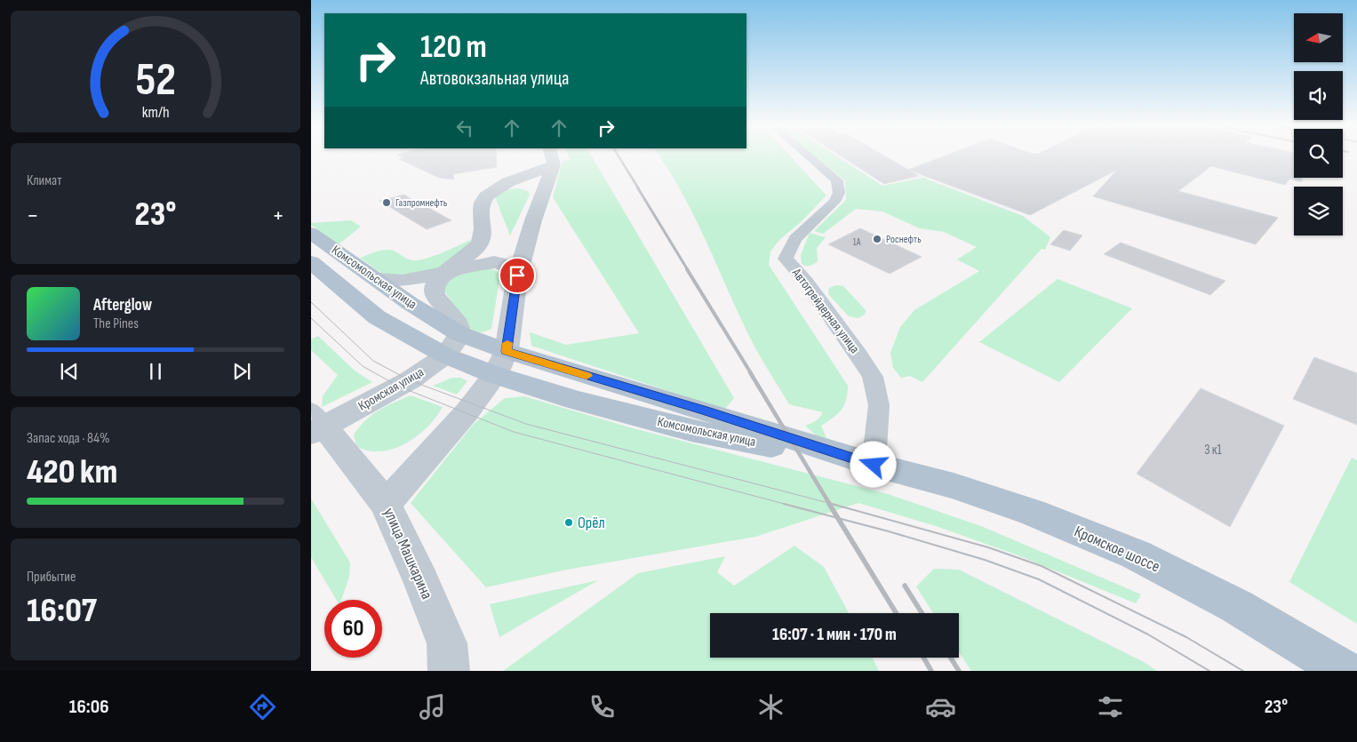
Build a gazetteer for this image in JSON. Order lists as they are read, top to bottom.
{
  "streets": {
    "main road": ["Комсомольская улица", "Кромское шоссе"],
    "street": ["Автогрейдерная улица", "Кромская улица", "улица Машкарина"]
  },
  "crossings": [
    ["Комсомольская улица", "Автогрейдерная улица"],
    ["Комсомольская улица", "Кромская улица"],
    ["Комсомольская улица", "Кромское шоссе"],
    ["Автогрейдерная улица", "Кромское шоссе"],
    ["Кромская улица", "улица Машкарина"]
  ],
  "places": ["Газпромнефть", "Роснефть", "Орёл"],
  "house_numbers": ["1А", "3 к1"],
  "north": "left",
  "page": {
    "turn": ["120 m", "Автовокзальная улица"],
    "tile": [
      "Климат",
      ["Запас хода · 84%", "420 km"],
      ["Прибытие", "16:07"]
    ],
    "heat": ["−", "23°", "+"],
    "song": ["Afterglow", "The Pines"],
    "limit": "60",
    "trip": "16:07 · 1 мин · 170 m",
    "tabs": ["16:06", "23°"],
    "gauge": ["52", "km/h"]
  }
}
